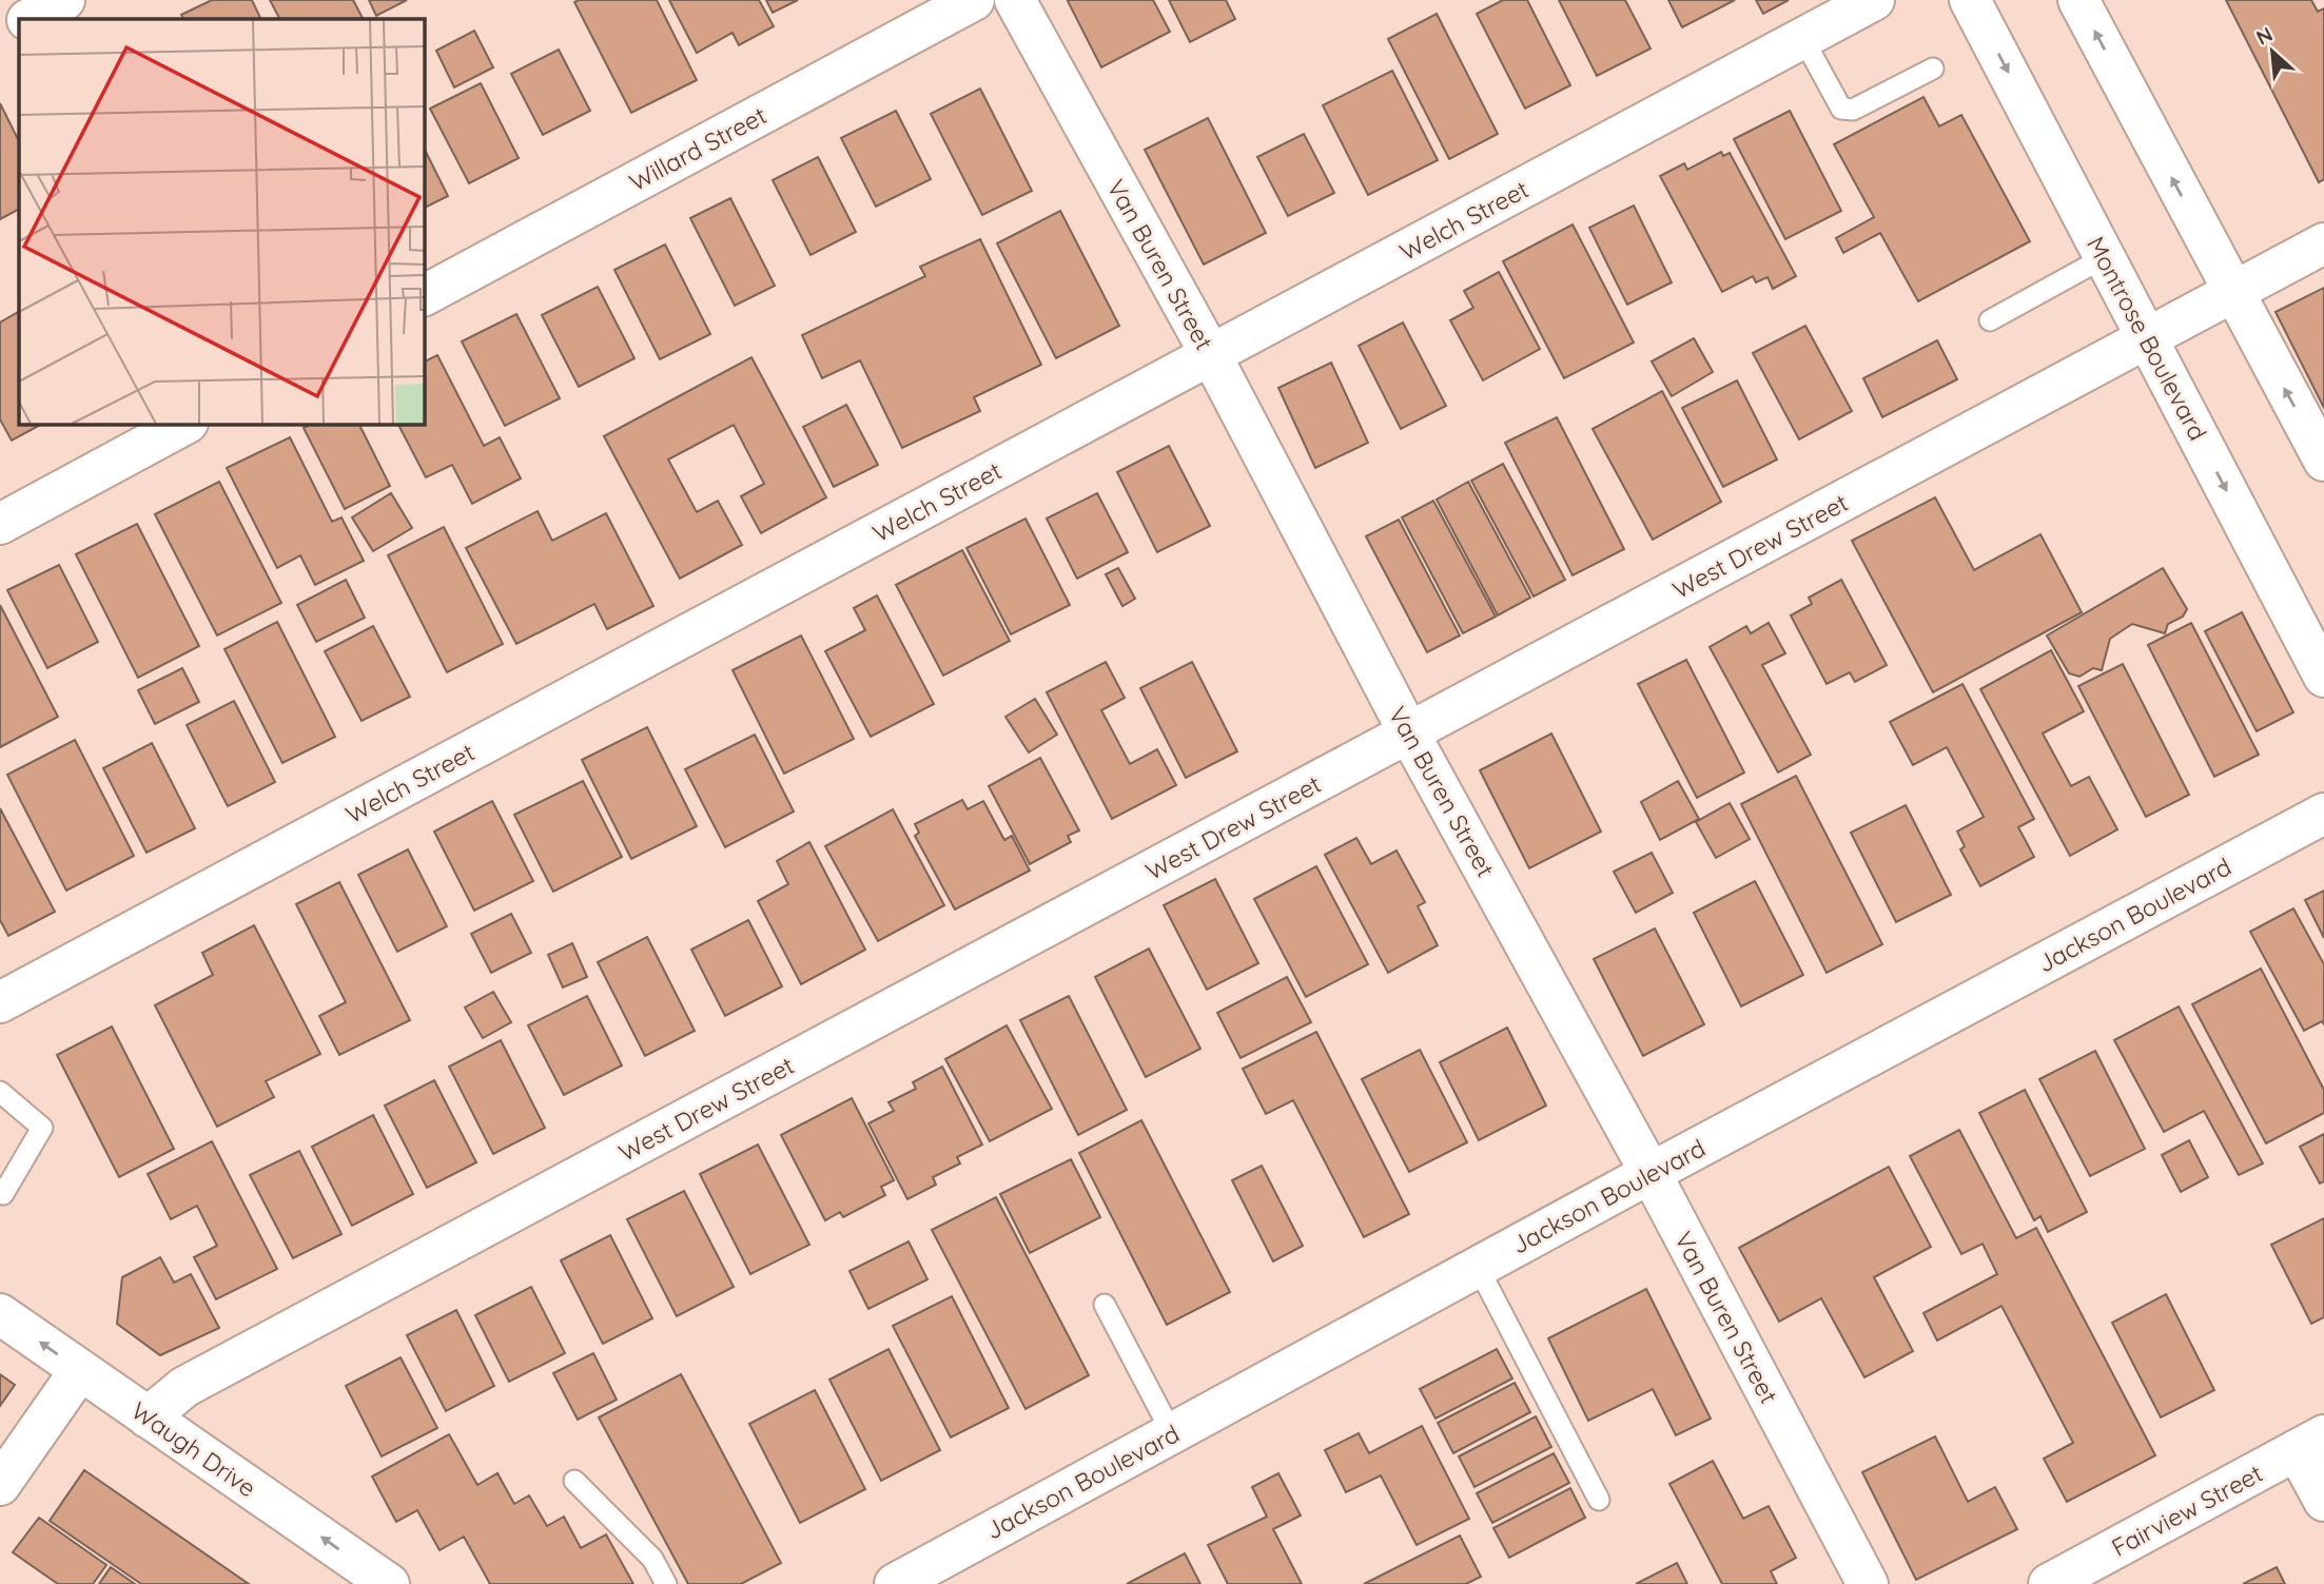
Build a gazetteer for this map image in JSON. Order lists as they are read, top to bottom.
{
  "streets": {
    "street": [
      "Willard Street",
      "Welch Street",
      "Van Buren Street",
      "Montrose Boulevard",
      "West Drew Street",
      "Jackson Boulevard",
      "Waugh Drive",
      "Fairview Street"
    ]
  },
  "crossings": [
    ["Welch Street", "Van Buren Street"],
    ["Van Buren Street", "West Drew Street"],
    ["Van Buren Street", "Jackson Boulevard"],
    ["Montrose Boulevard", "West Drew Street"],
    ["West Drew Street", "Waugh Drive"]
  ],
  "one_way": ["Waugh Drive"],
  "north": "top left"
}
